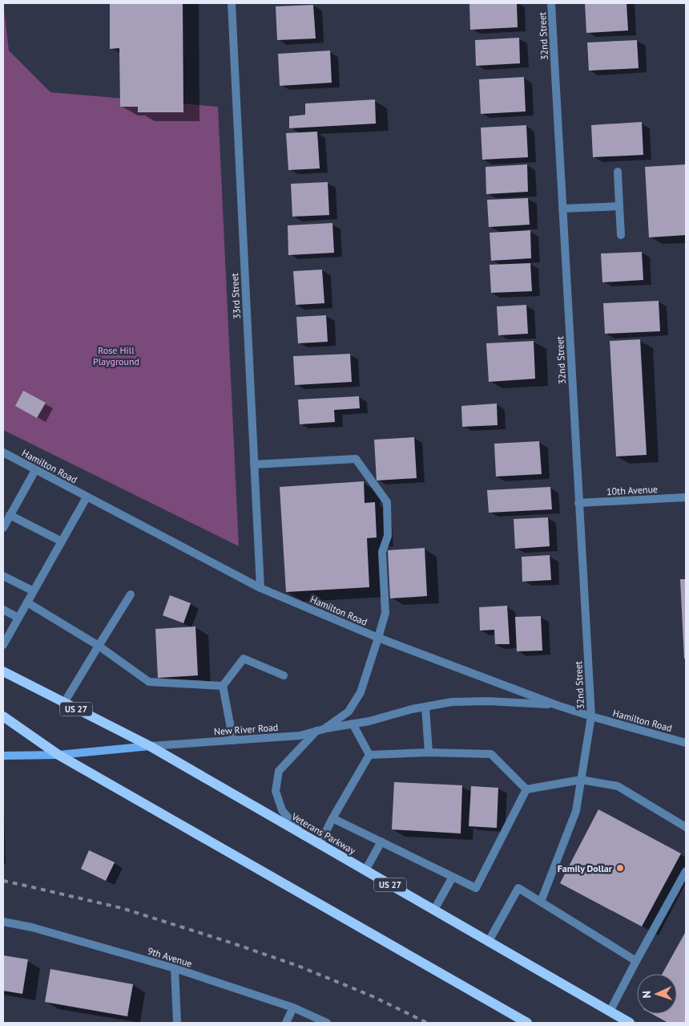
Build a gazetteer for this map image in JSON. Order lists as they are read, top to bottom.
{
  "streets": {
    "main road": ["US 27", "New River Road", "Veterans Parkway"],
    "street": [
      "32nd Street",
      "33rd Street",
      "Hamilton Road",
      "10th Avenue",
      "9th Avenue"
    ]
  },
  "crossings": [
    ["32nd Street", "Hamilton Road"],
    ["32nd Street", "10th Avenue"],
    ["33rd Street", "Hamilton Road"],
    ["33rd Street", "New River Road"],
    ["Hamilton Road", "New River Road"],
    ["New River Road", "Veterans Parkway"]
  ],
  "parks": ["Rose Hill Playground"],
  "places": ["Family Dollar"],
  "north": "left"
}
